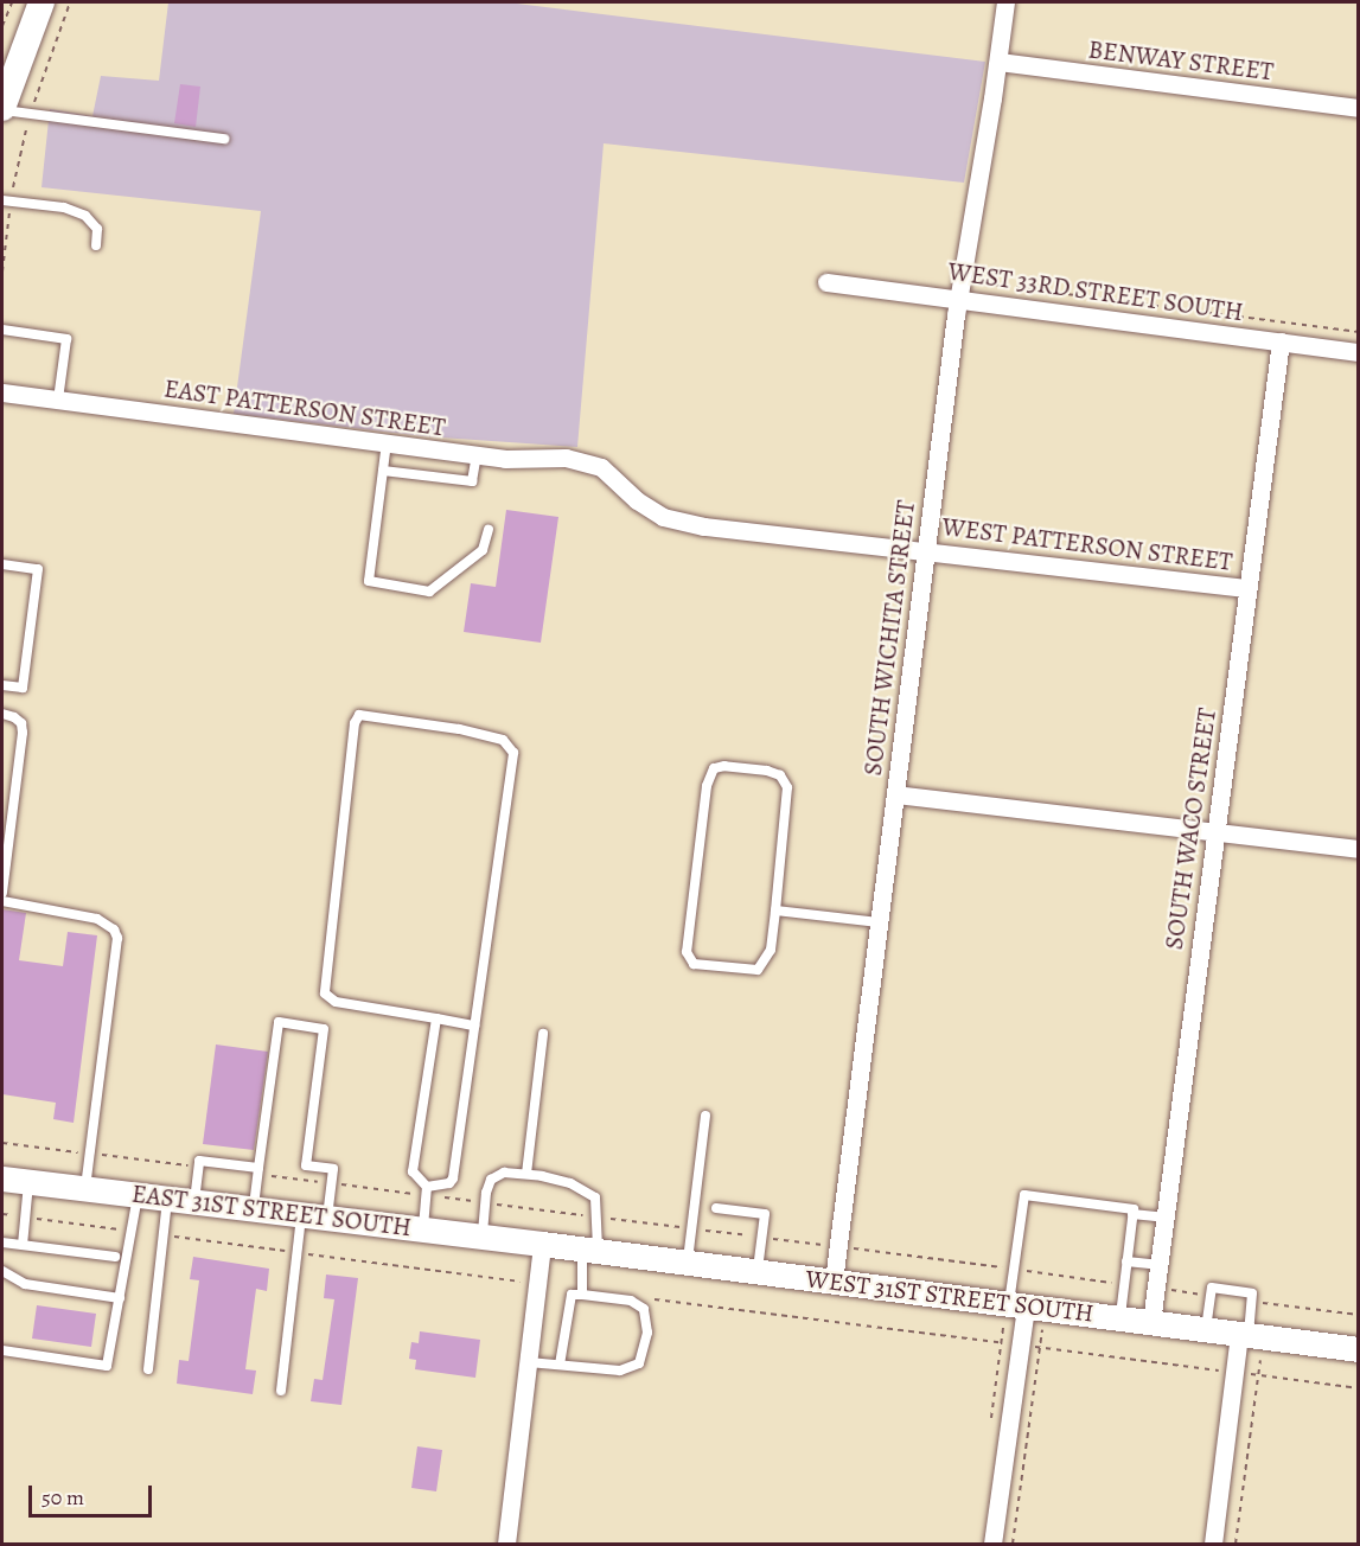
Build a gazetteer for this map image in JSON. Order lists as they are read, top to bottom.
{
  "streets": {
    "street": [
      "BENWAY STREET",
      "WEST 33RD STREET SOUTH",
      "EAST PATTERSON STREET",
      "WEST PATTERSON STREET",
      "SOUTH WICHITA STREET",
      "SOUTH WACO STREET",
      "EAST 31ST STREET SOUTH",
      "WEST 31ST STREET SOUTH"
    ]
  },
  "crossings": [
    ["BENWAY STREET", "SOUTH WICHITA STREET"],
    ["WEST 33RD STREET SOUTH", "SOUTH WICHITA STREET"],
    ["WEST 33RD STREET SOUTH", "SOUTH WACO STREET"],
    ["EAST PATTERSON STREET", "WEST PATTERSON STREET"],
    ["WEST PATTERSON STREET", "SOUTH WICHITA STREET"],
    ["WEST PATTERSON STREET", "SOUTH WACO STREET"],
    ["SOUTH WICHITA STREET", "WEST 31ST STREET SOUTH"],
    ["SOUTH WACO STREET", "WEST 31ST STREET SOUTH"],
    ["EAST 31ST STREET SOUTH", "WEST 31ST STREET SOUTH"]
  ],
  "scale_bar": "50 m"
}
